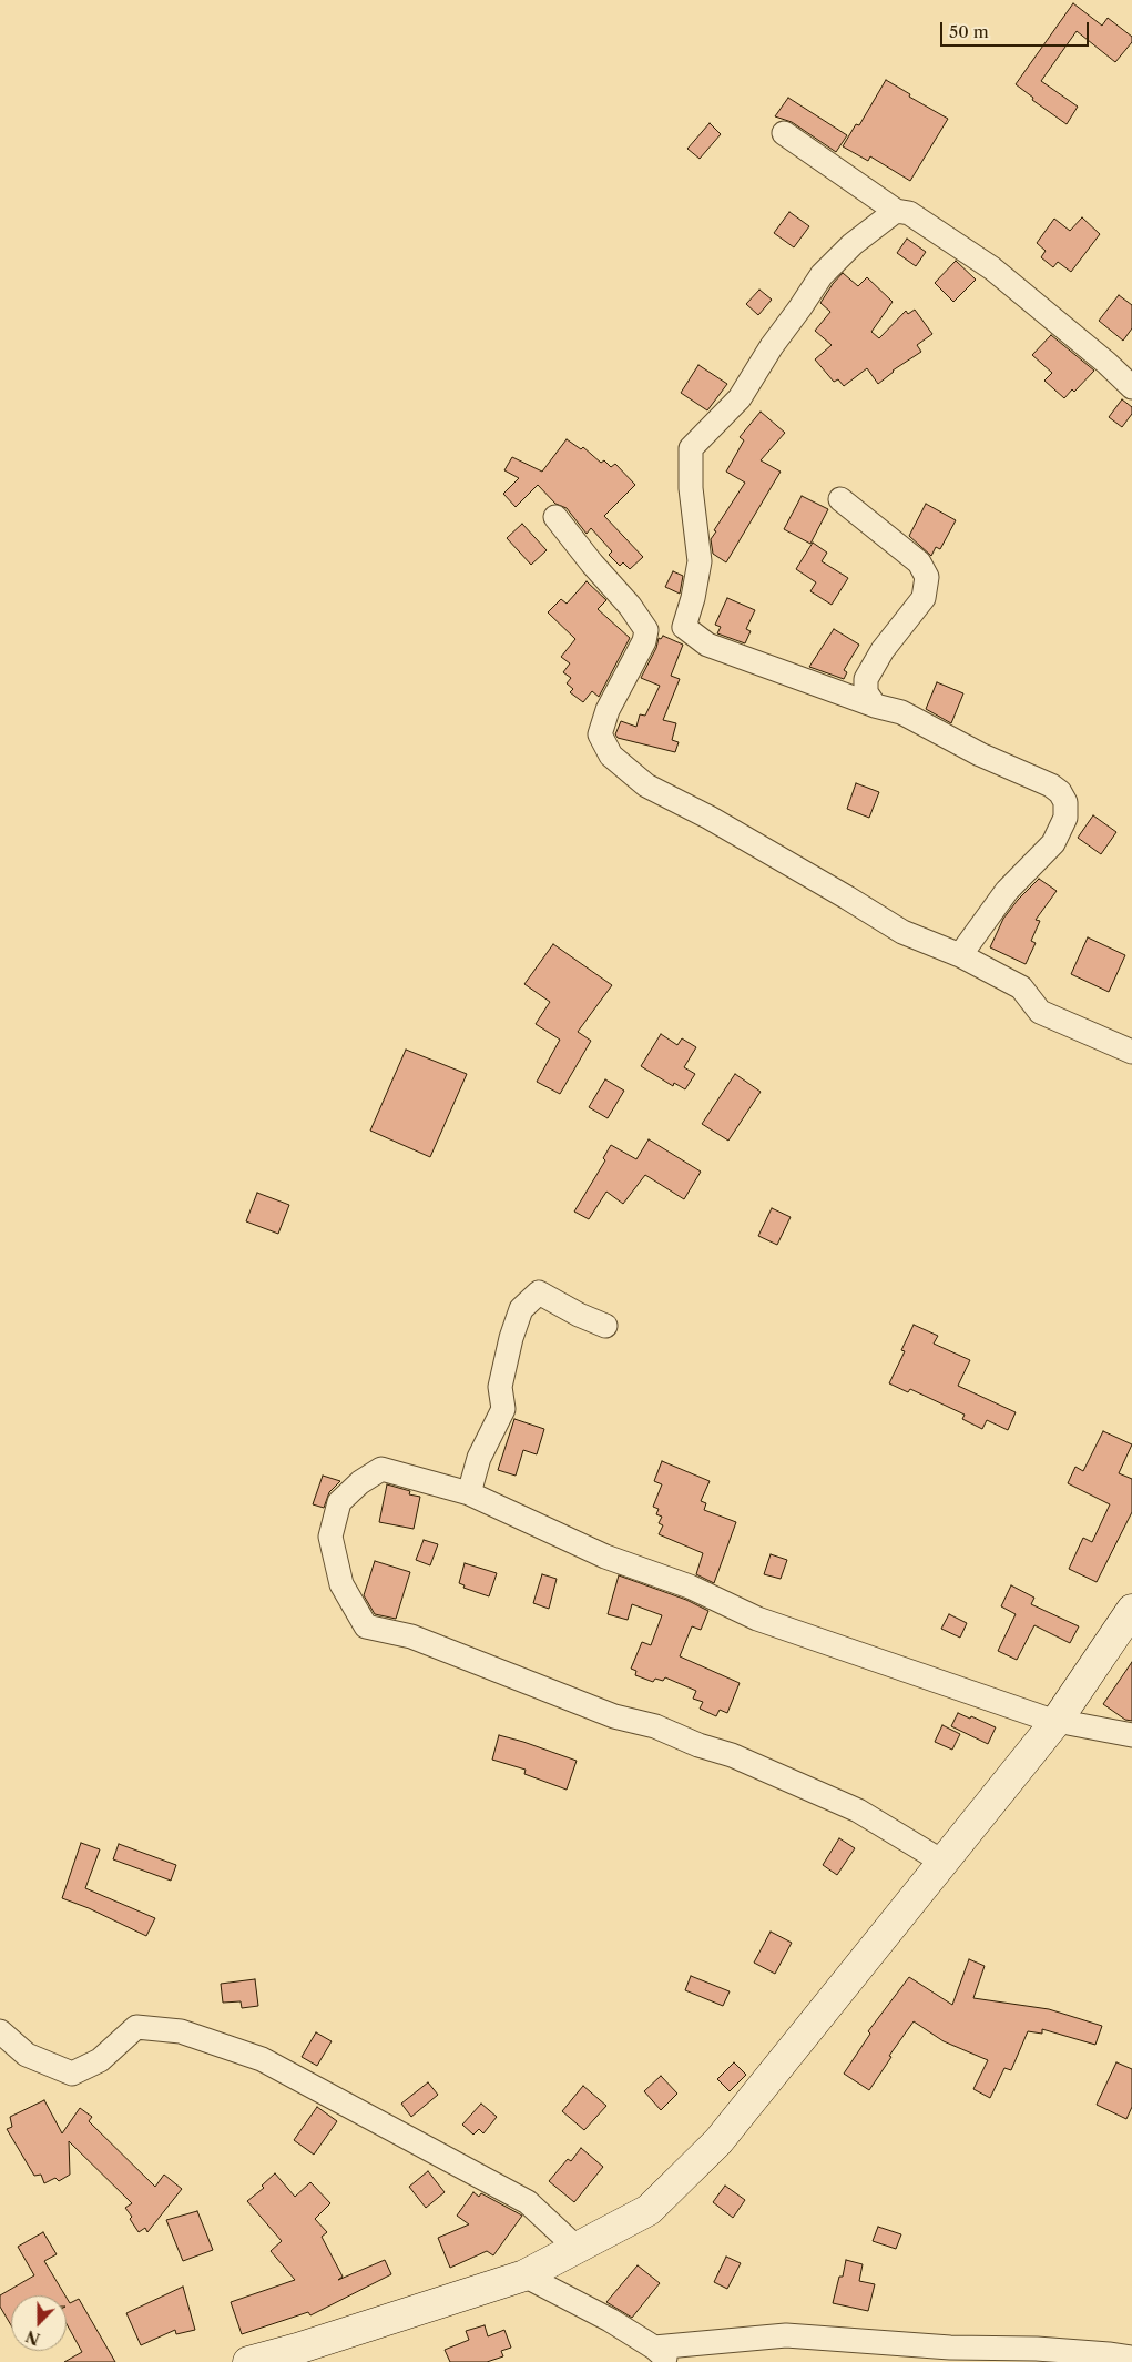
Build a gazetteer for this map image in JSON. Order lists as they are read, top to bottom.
{
  "scale_bar": "50 m",
  "north": "bottom"
}
